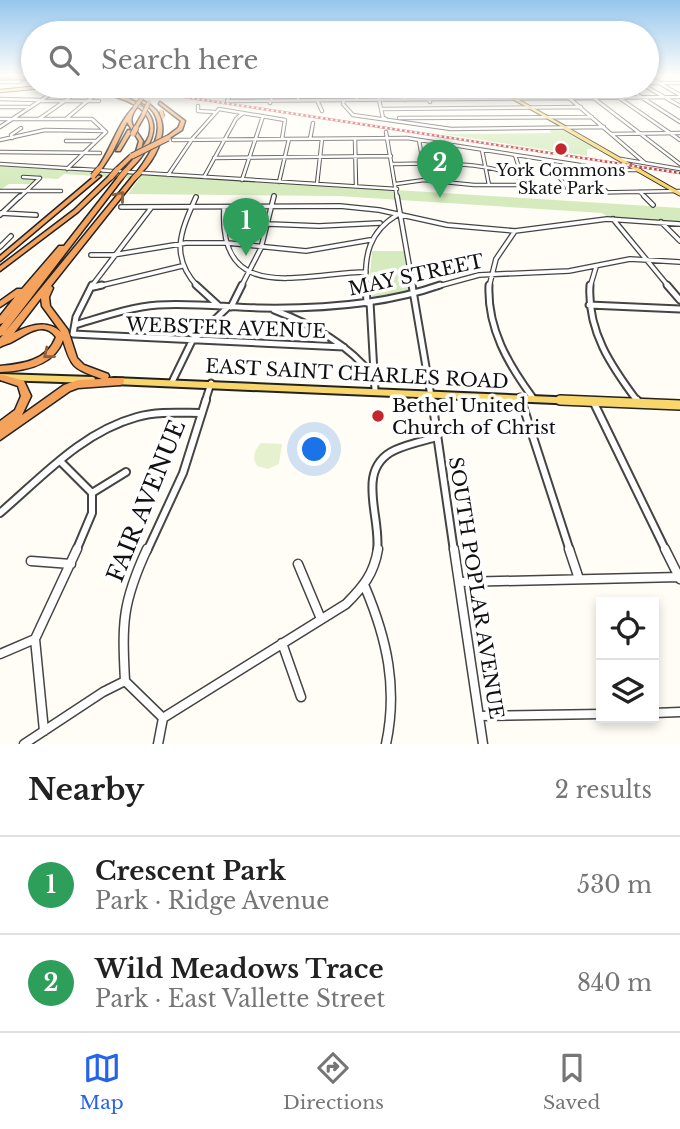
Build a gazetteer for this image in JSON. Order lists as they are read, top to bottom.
{
  "streets": {
    "main road": ["EAST SAINT CHARLES ROAD"],
    "street": [
      "MAY STREET",
      "WEBSTER AVENUE",
      "FAIR AVENUE",
      "SOUTH POPLAR AVENUE"
    ]
  },
  "crossings": [
    ["MAY STREET", "WEBSTER AVENUE"],
    ["MAY STREET", "SOUTH POPLAR AVENUE"],
    ["EAST SAINT CHARLES ROAD", "FAIR AVENUE"],
    ["EAST SAINT CHARLES ROAD", "SOUTH POPLAR AVENUE"]
  ],
  "places": ["York Commons Skate Park", "Bethel United Church of Christ"],
  "page": {
    "search": "Search here",
    "pins": ["2", "1"],
    "heading": ["Nearby", "2 results"],
    "list": [
      {
        "mark": "1",
        "name": "Crescent Park",
        "note": "Park · Ridge Avenue",
        "value": "530 m"
      },
      {
        "mark": "2",
        "name": "Wild Meadows Trace",
        "note": "Park · East Vallette Street",
        "value": "840 m"
      }
    ],
    "nav": ["Map", "Directions", "Saved"]
  }
}
